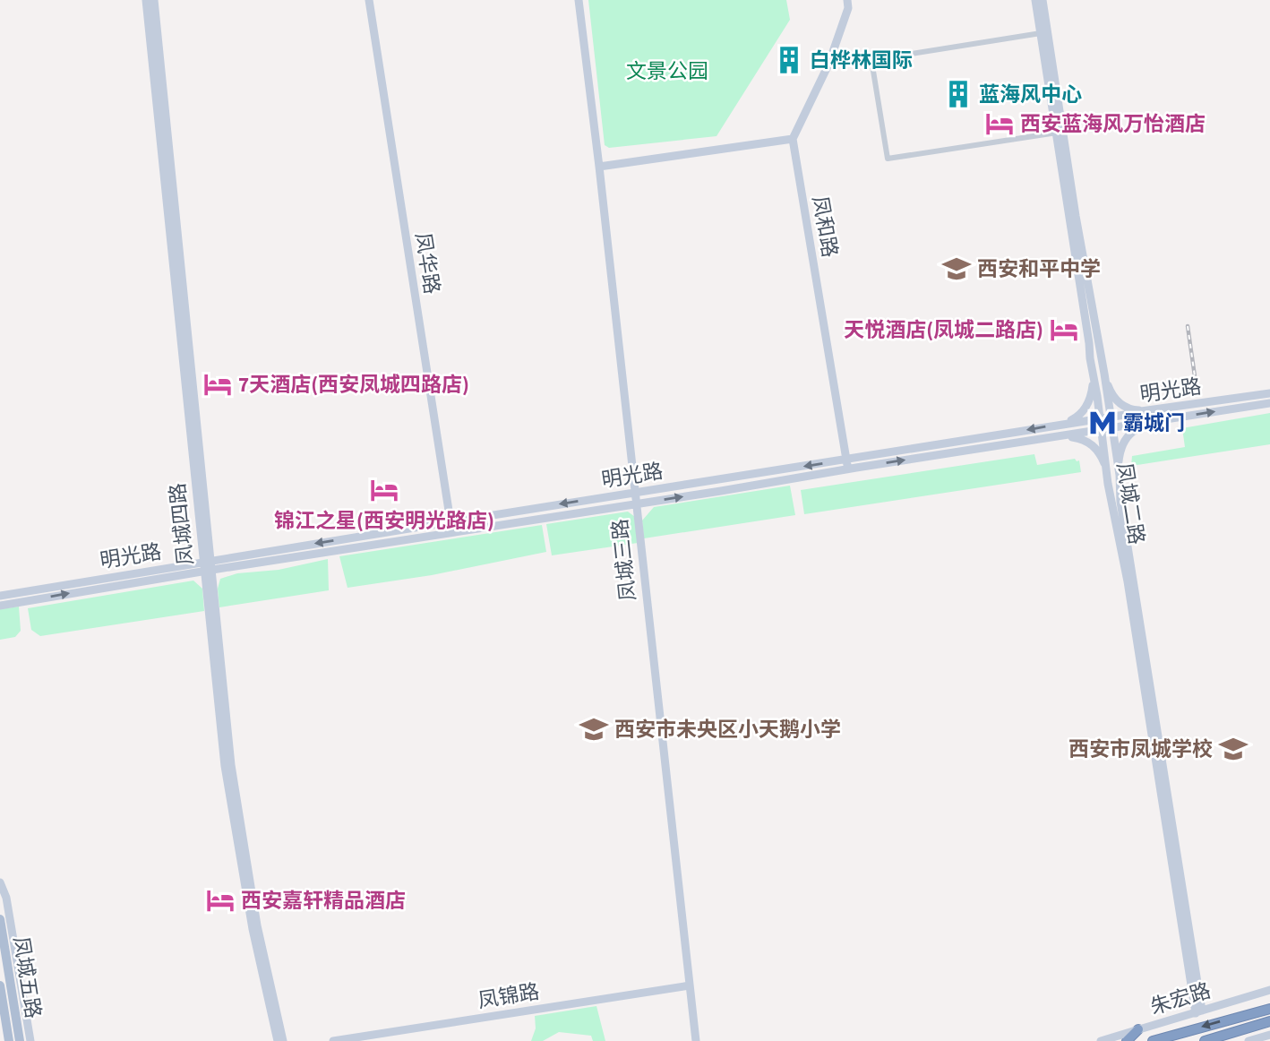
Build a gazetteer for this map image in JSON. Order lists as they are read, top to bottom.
{
  "streets": {
    "main road": [
      "凤和路",
      "凤华路",
      "明光路",
      "凤城二路",
      "凤城四路",
      "凤城三路",
      "凤城五路",
      "凤锦路",
      "朱宏路"
    ]
  },
  "crossings": [
    ["凤和路", "明光路"],
    ["凤华路", "明光路"],
    ["明光路", "凤城二路"],
    ["明光路", "凤城四路"],
    ["明光路", "凤城三路"],
    ["凤城二路", "朱宏路"],
    ["凤城三路", "凤锦路"]
  ],
  "parks": ["文景公园"],
  "places": {
    "building": ["白桦林国际", "蓝海风中心"],
    "hotel": [
      "西安蓝海风万怡酒店",
      "天悦酒店(凤城二路店)",
      "7天酒店(西安凤城四路店)",
      "锦江之星(西安明光路店)",
      "西安嘉轩精品酒店"
    ],
    "school or university": ["西安和平中学", "西安市未央区小天鹅小学", "西安市凤城学校"],
    "metro station": ["霸城门"]
  }
}
